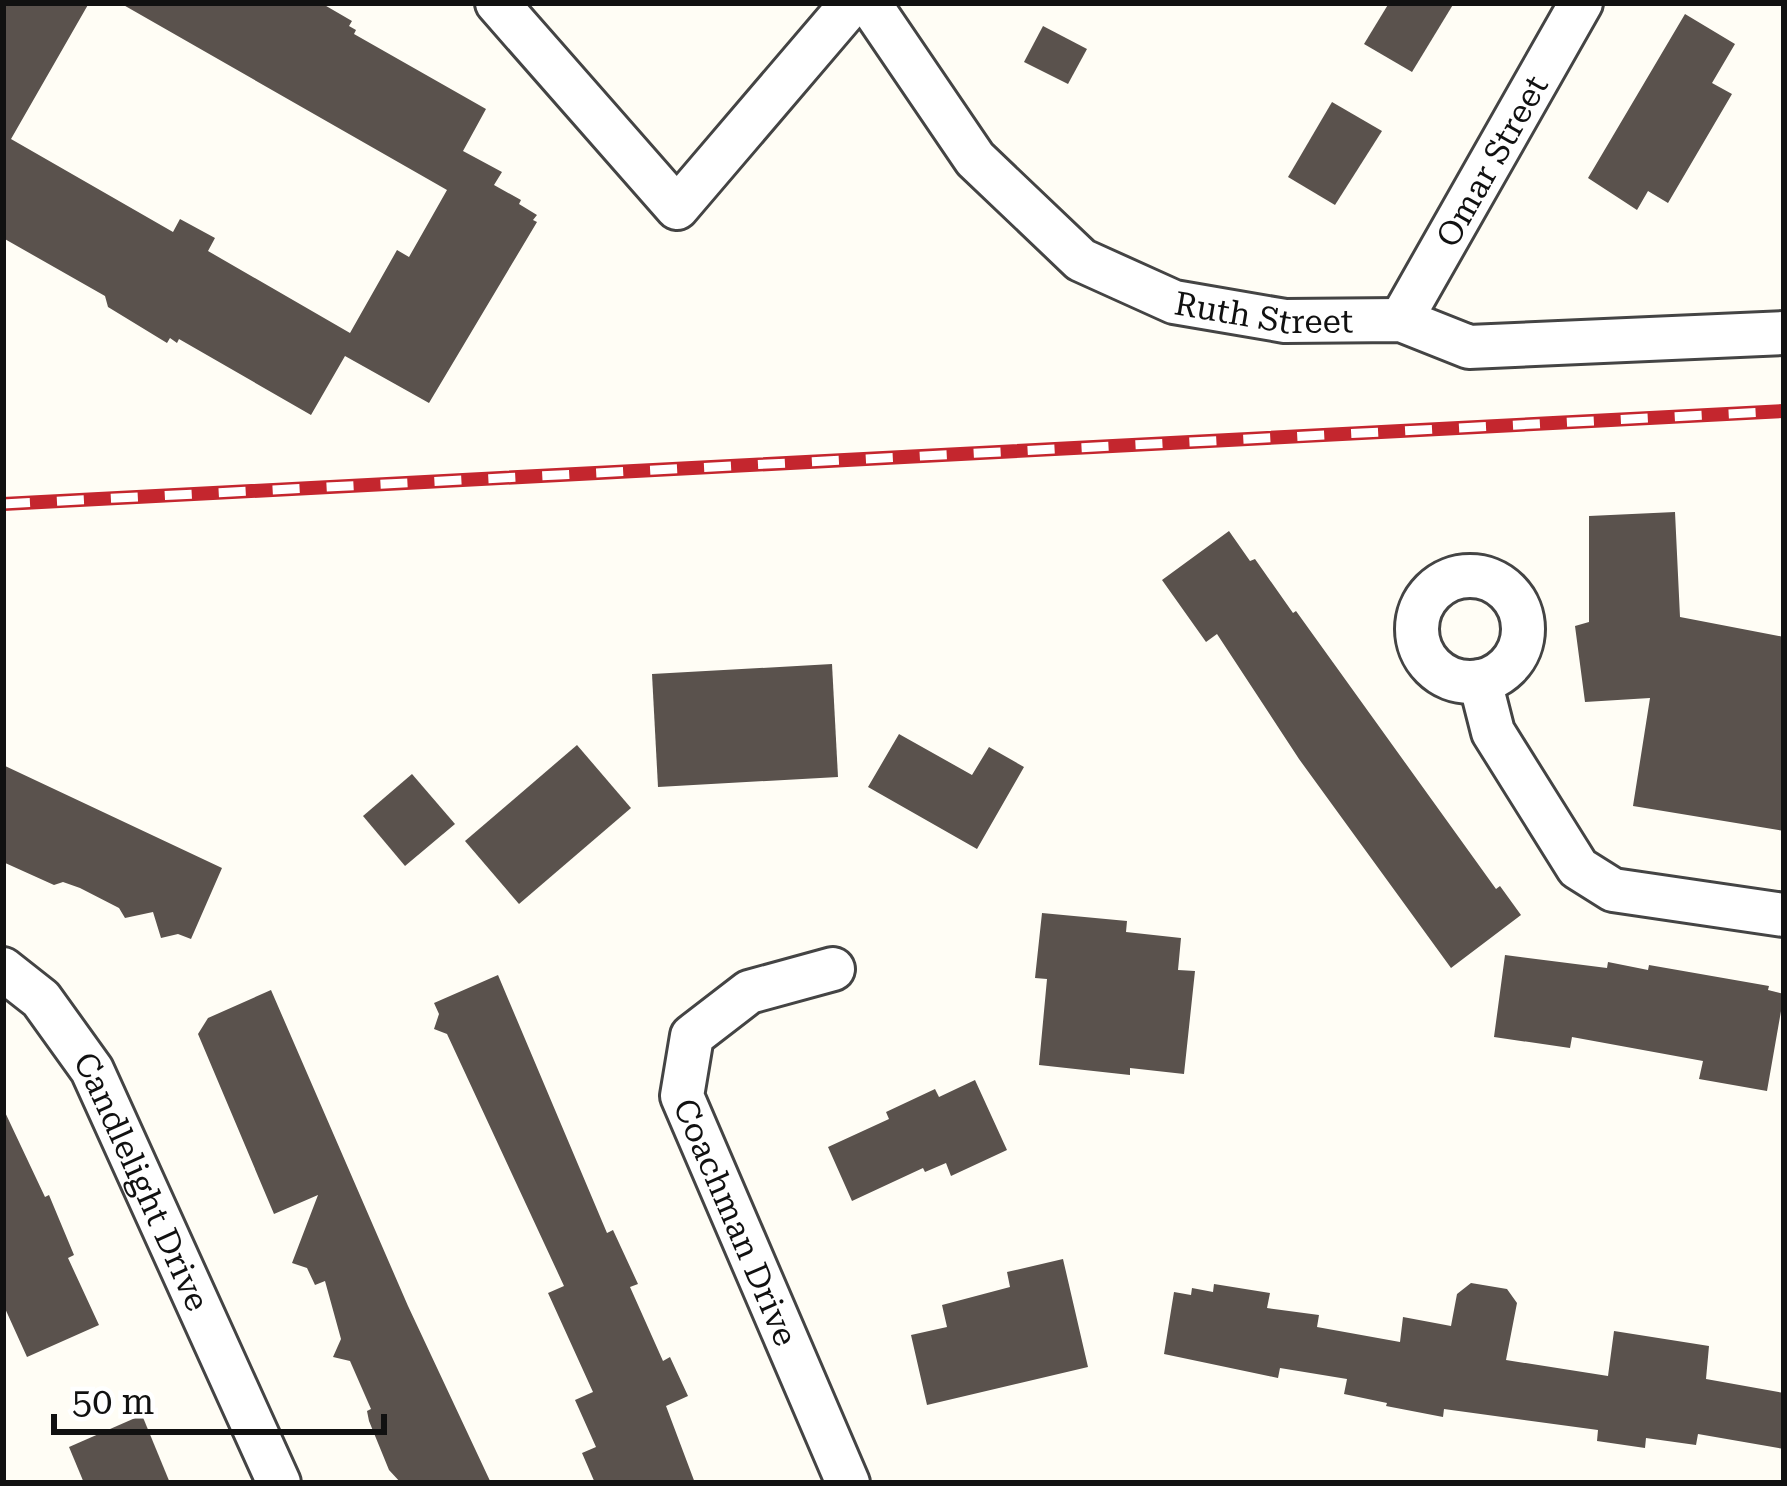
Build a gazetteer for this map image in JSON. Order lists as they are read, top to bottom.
{
  "streets": {
    "street": [
      "Omar Street",
      "Ruth Street",
      "Candlelight Drive",
      "Coachman Drive"
    ]
  },
  "crossings": [
    ["Omar Street", "Ruth Street"]
  ],
  "scale_bar": "50 m"
}
